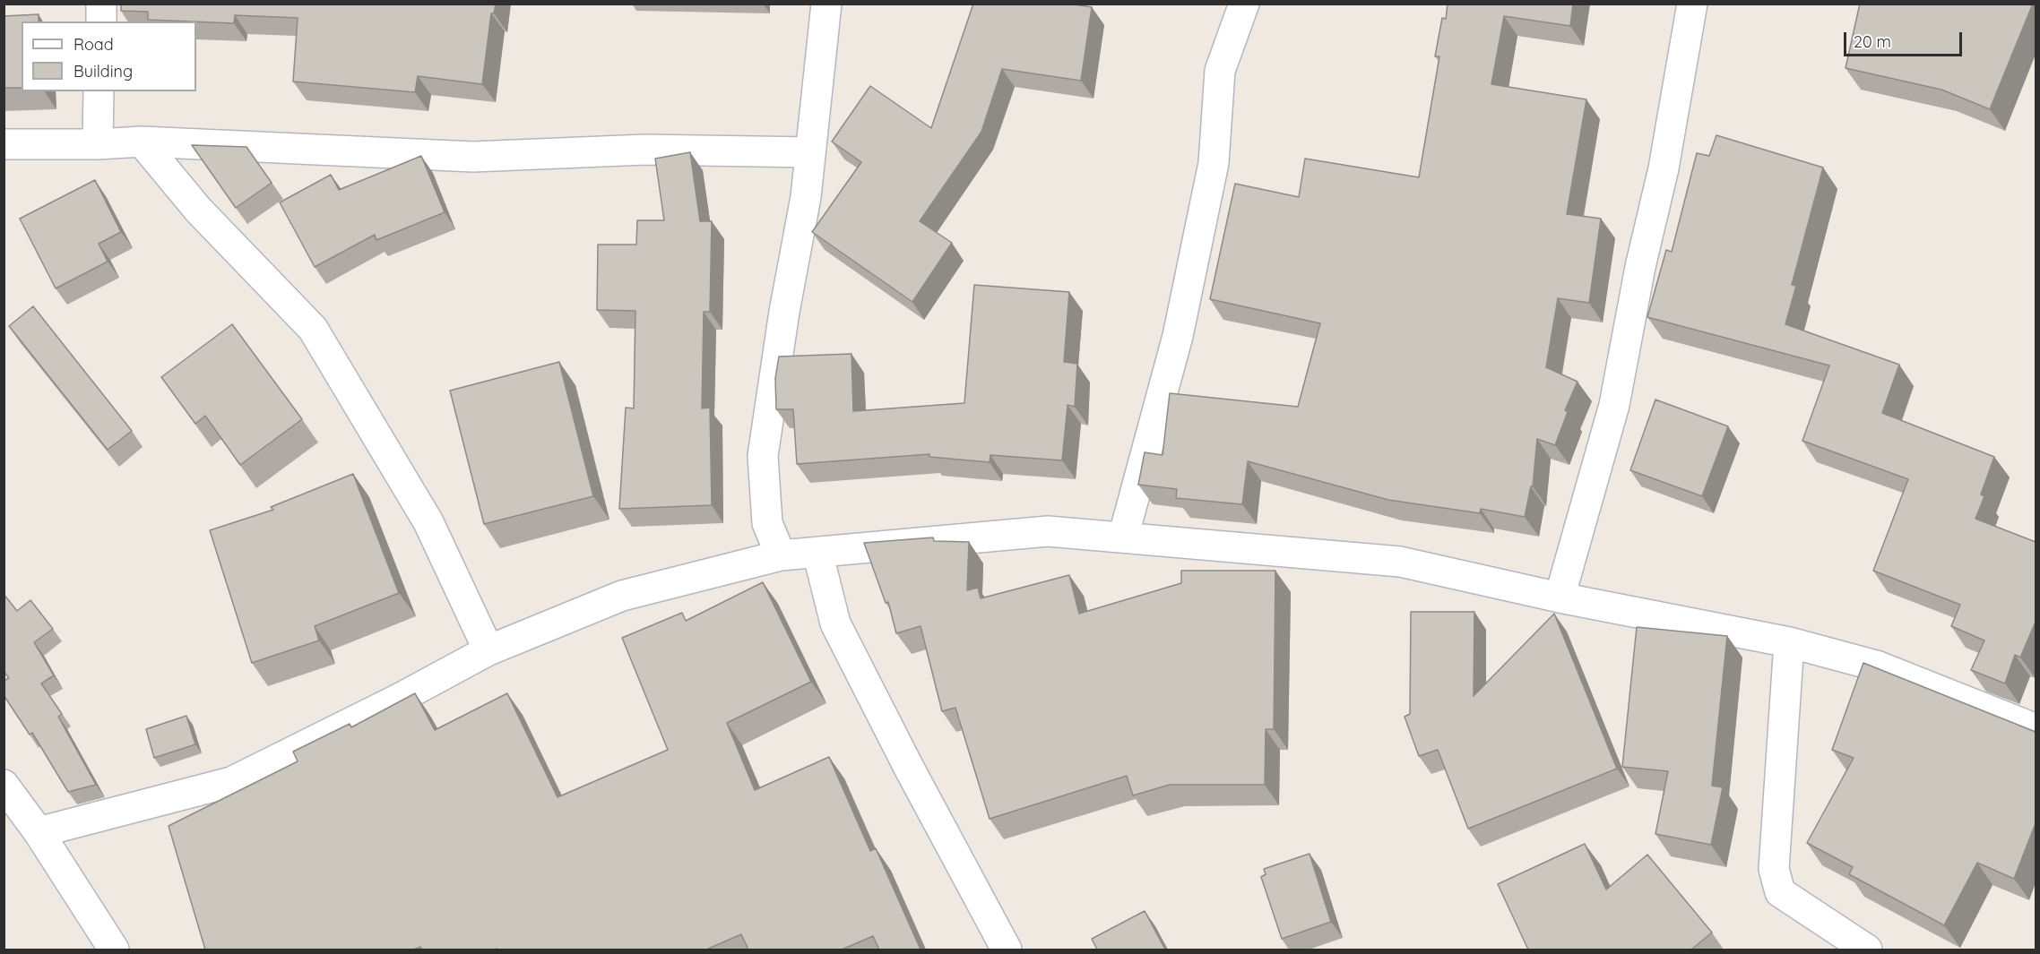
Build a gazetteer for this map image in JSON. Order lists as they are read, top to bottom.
{
  "legend": ["Road", "Building"],
  "scale_bar": "20 m"
}
